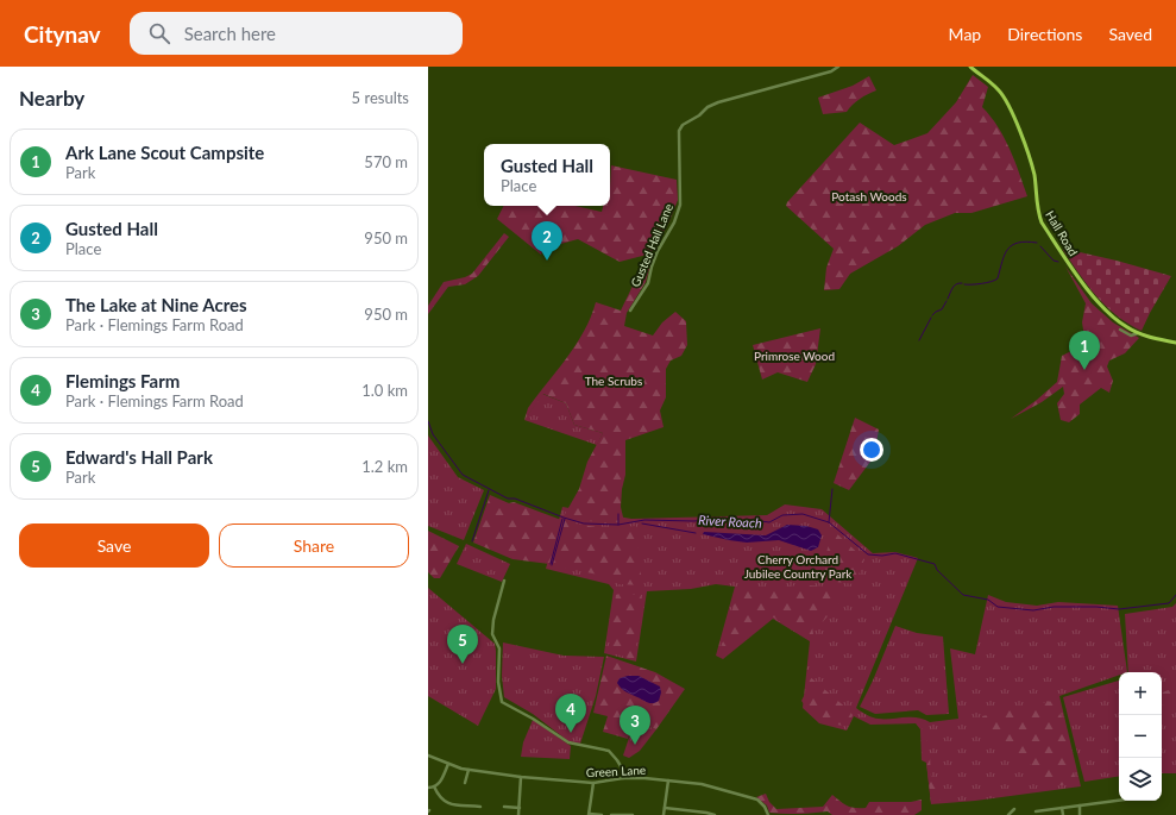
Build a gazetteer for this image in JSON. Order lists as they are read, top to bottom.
{
  "streets": {
    "main road": ["Hall Road"],
    "street": ["Gusted Hall Lane", "Green Lane"]
  },
  "water": ["River Roach"],
  "parks": [
    "Potash Woods",
    "Primrose Wood",
    "The Scrubs",
    "Cherry Orchard Jubilee Country Park"
  ],
  "page": {
    "header": "Citynav",
    "search": "Search here",
    "nav": ["Map", "Directions", "Saved"],
    "heading": ["Nearby", "5 results"],
    "list": [
      {
        "mark": "1",
        "name": "Ark Lane Scout Campsite",
        "note": "Park",
        "value": "570 m"
      },
      {
        "mark": "2",
        "name": "Gusted Hall",
        "note": "Place",
        "value": "950 m"
      },
      {
        "mark": "3",
        "name": "The Lake at Nine Acres",
        "note": "Park · Flemings Farm Road",
        "value": "950 m"
      },
      {
        "mark": "4",
        "name": "Flemings Farm",
        "note": "Park · Flemings Farm Road",
        "value": "1.0 km"
      },
      {
        "mark": "5",
        "name": "Edward's Hall Park",
        "note": "Park",
        "value": "1.2 km"
      }
    ],
    "popup": ["Gusted Hall", "Place"],
    "pins": [
      "2",
      "1",
      "5",
      "4",
      "3"
    ],
    "buttons": ["Save", "Share"],
    "map_buttons": ["+", "−"]
  }
}
